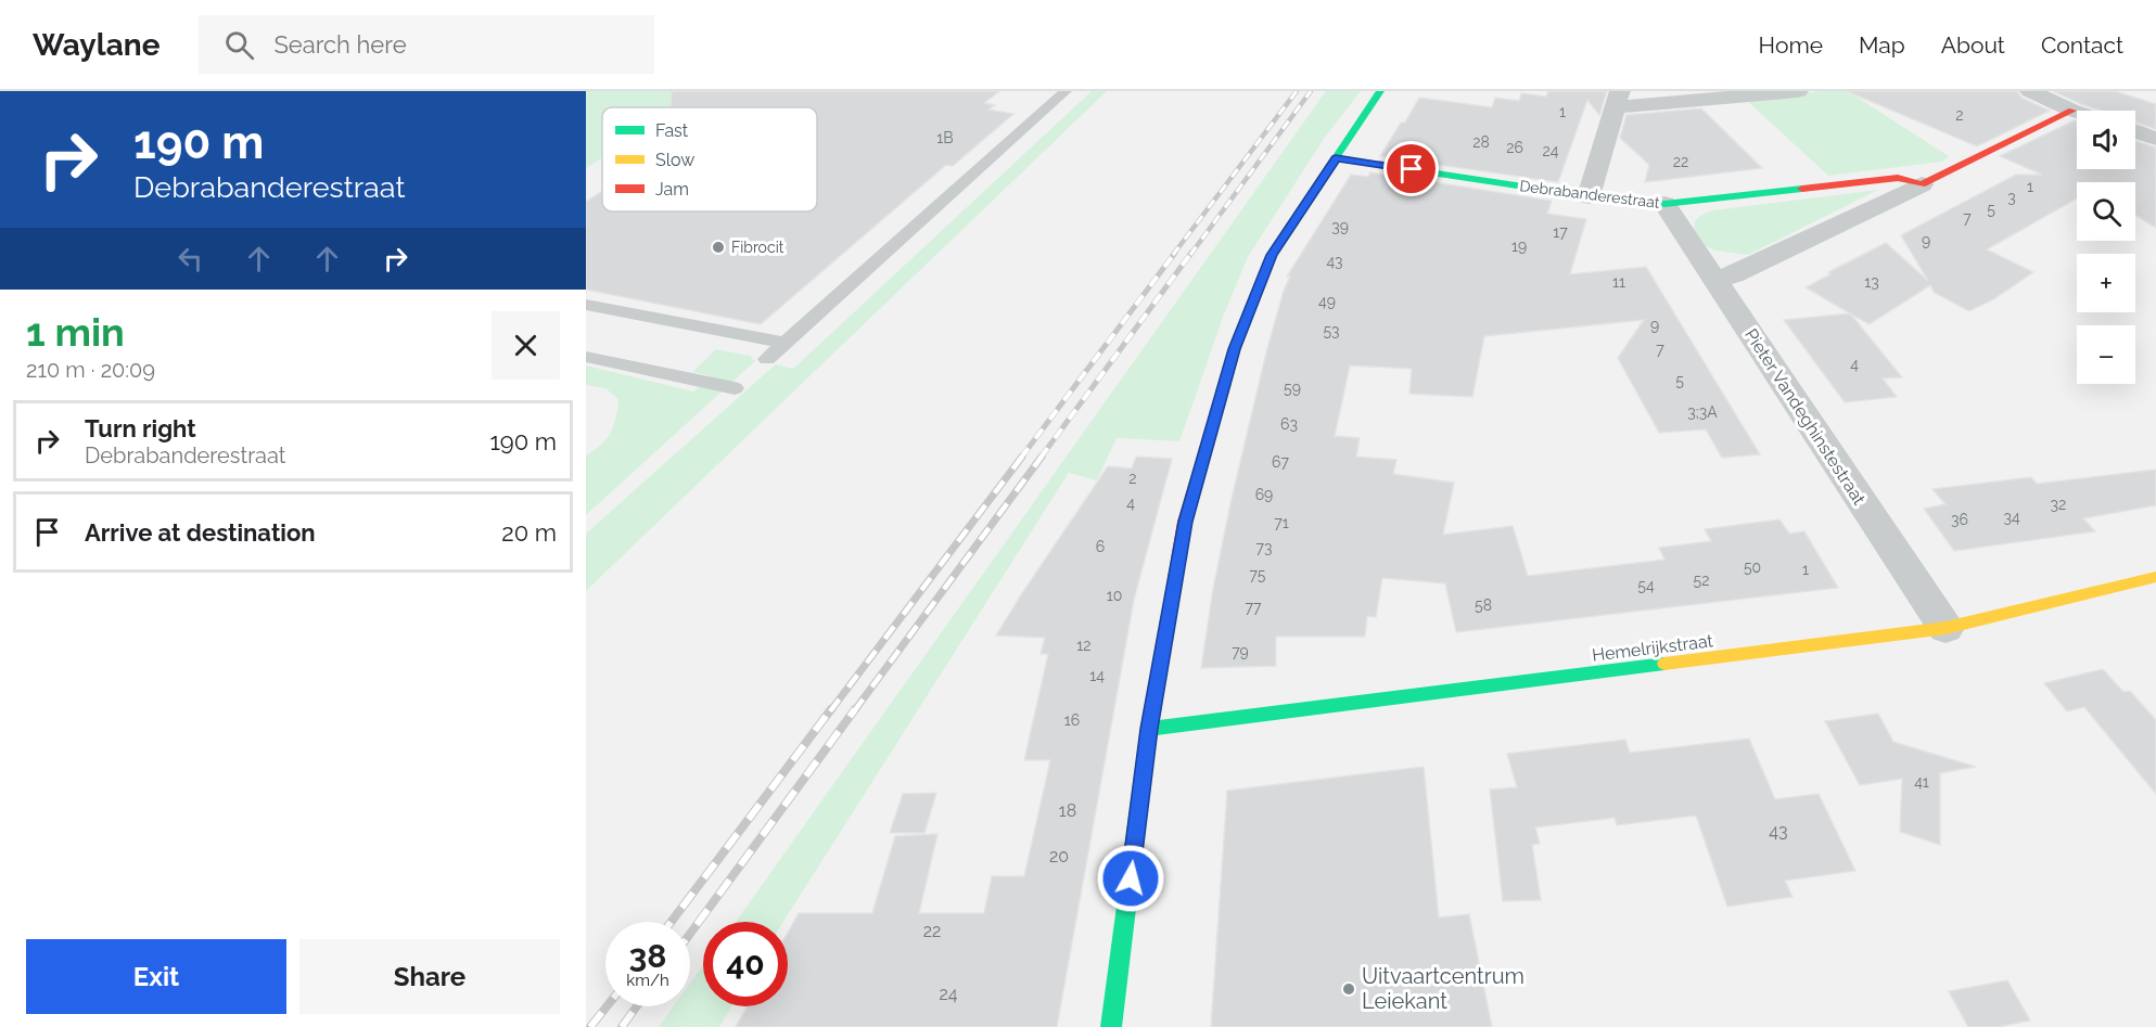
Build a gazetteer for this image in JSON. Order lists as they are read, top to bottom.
{
  "streets": {
    "street": ["Debrabanderestraat", "Pieter Vandeghinstestraat", "Hemelrijkstraat"]
  },
  "crossings": [
    ["Debrabanderestraat", "Pieter Vandeghinstestraat"],
    ["Pieter Vandeghinstestraat", "Hemelrijkstraat"]
  ],
  "places": ["Fibrocit", "Uitvaartcentrum Leiekant"],
  "house_numbers": [
    "1",
    "2",
    "1B",
    "28",
    "26",
    "24",
    "22",
    "1",
    "3",
    "5",
    "7",
    "39",
    "17",
    "9",
    "19",
    "43",
    "11",
    "13",
    "49",
    "9",
    "53",
    "7",
    "4",
    "5",
    "59",
    "3;3A",
    "63",
    "67",
    "2",
    "69",
    "4",
    "32",
    "34",
    "36",
    "71",
    "6",
    "73",
    "50",
    "1",
    "75",
    "52",
    "54",
    "10",
    "58",
    "77",
    "12",
    "79",
    "14",
    "16",
    "41",
    "18",
    "43",
    "20",
    "22",
    "24"
  ],
  "legend": ["Fast", "Slow", "Jam"],
  "page": {
    "header": "Waylane",
    "search": "Search here",
    "nav": [
      "Home",
      "Map",
      "About",
      "Contact"
    ],
    "turn": ["190 m", "Debrabanderestraat"],
    "map_buttons": ["+", "−"],
    "heading": ["1 min", "210 m · 20:09"],
    "list": [
      {
        "name": "Turn right",
        "note": "Debrabanderestraat",
        "value": "190 m"
      },
      {
        "name": "Arrive at destination",
        "value": "20 m"
      }
    ],
    "speed": "38 km/h",
    "limit": "40",
    "buttons": ["Exit", "Share"]
  }
}
